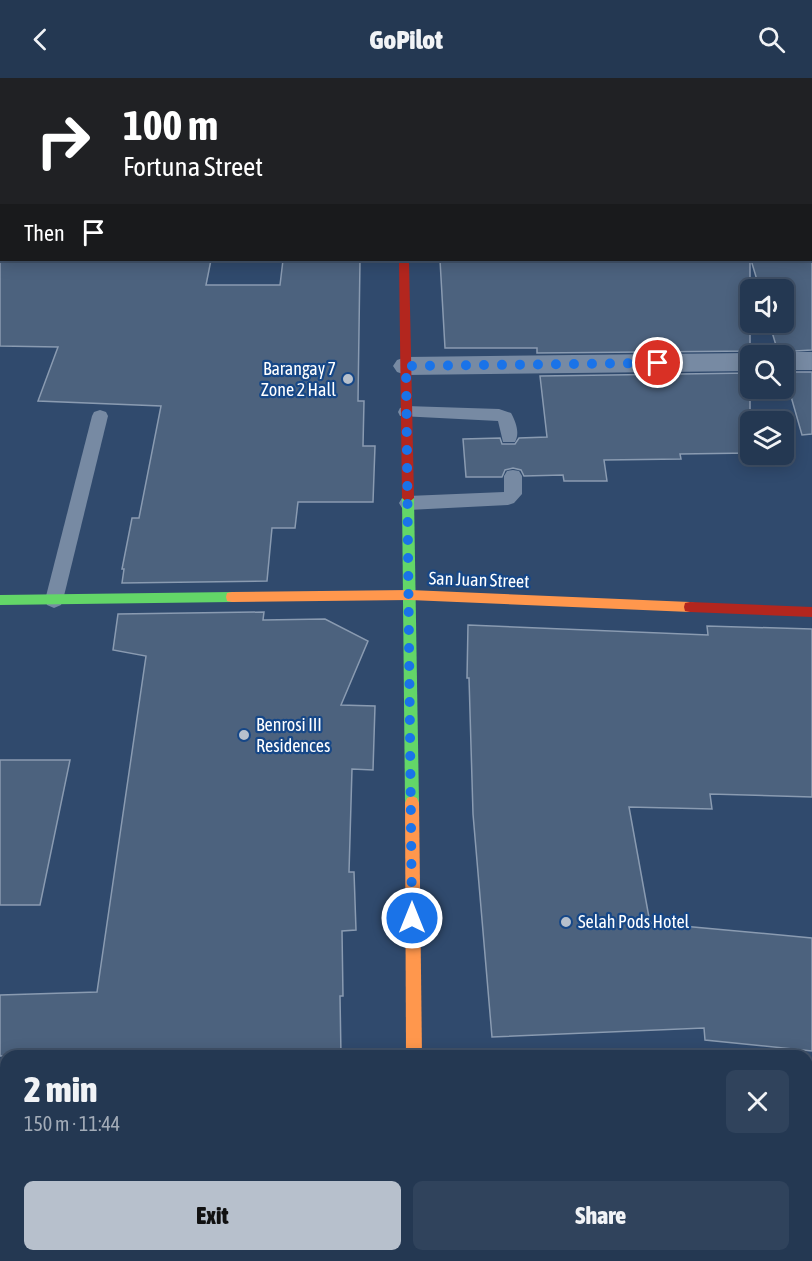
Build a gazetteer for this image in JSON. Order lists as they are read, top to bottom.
{
  "streets": {
    "main road": ["San Juan Street"]
  },
  "places": ["Barangay 7 Zone 2 Hall", "Benrosi III Residences", "Selah Pods Hotel"],
  "page": {
    "header": "GoPilot",
    "turn": ["100 m", "Fortuna Street"],
    "then": "Then",
    "heading": ["2 min", "150 m · 11:44"],
    "buttons": ["Exit", "Share"]
  }
}
